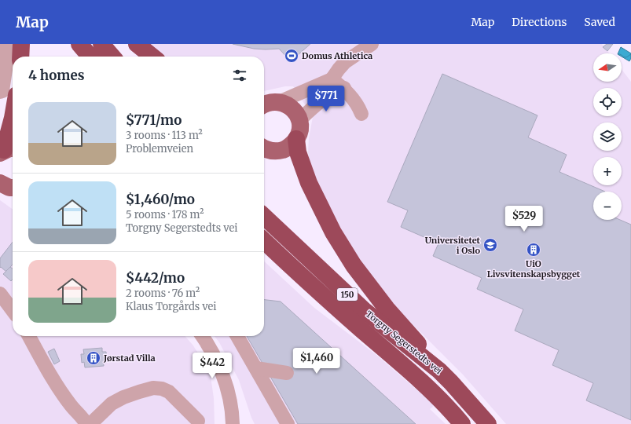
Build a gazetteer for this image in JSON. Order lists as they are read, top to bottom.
{
  "streets": {
    "highway": ["150", "Torgny Segerstedts vei"]
  },
  "places": {
    "sports": ["Domus Athletica"],
    "school or university": ["Universitetet i Oslo"],
    "building": ["UiO Livsvitenskapsbygget", "Jørstad Villa"]
  },
  "north": "left",
  "page": {
    "header": "Map",
    "nav": ["Map", "Directions", "Saved"],
    "map_buttons": ["+", "−"],
    "heading": "4 homes",
    "price": [
      "$771",
      "$529",
      "$1,460",
      "$442"
    ],
    "list": [
      {
        "name": "$771/mo",
        "note": "3 rooms · 113 m² · Problemveien"
      },
      {
        "name": "$1,460/mo",
        "note": "5 rooms · 178 m² · Torgny Segerstedts vei"
      },
      {
        "name": "$442/mo",
        "note": "2 rooms · 76 m² · Klaus Torgårds vei"
      }
    ]
  }
}
